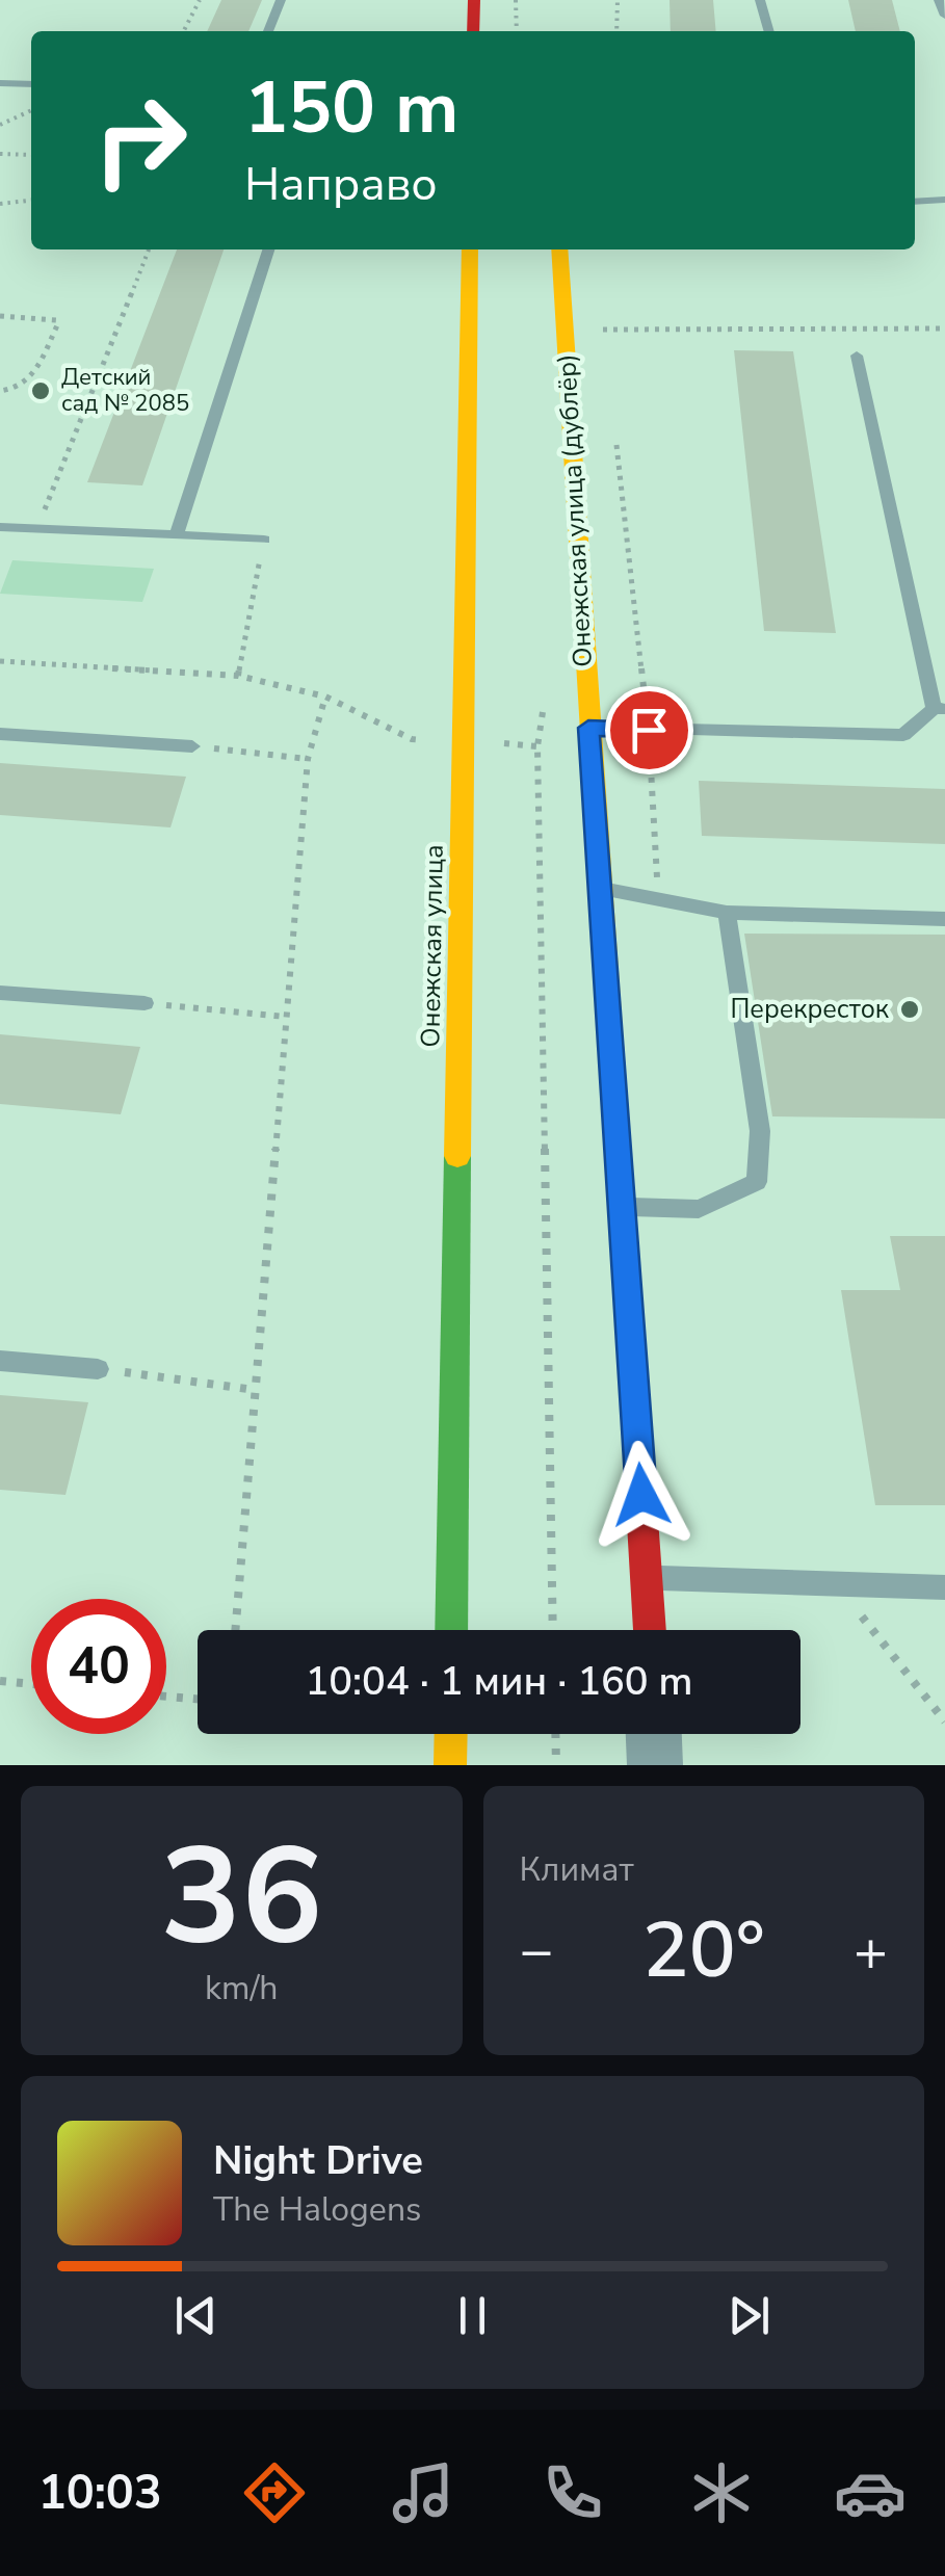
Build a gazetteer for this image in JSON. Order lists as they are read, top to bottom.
{
  "streets": {
    "main road": ["Онежская улица (дублёр)", "Онежская улица"]
  },
  "places": ["Детский сад № 2085", "Перекресток"],
  "page": {
    "turn": ["150 m", "Направо"],
    "limit": "40",
    "trip": "10:04 · 1 мин · 160 m",
    "tile": [
      ["36", "km/h"],
      "Климат"
    ],
    "heat": ["−", "20°", "+"],
    "song": ["Night Drive", "The Halogens"],
    "tabs": "10:03"
  }
}
